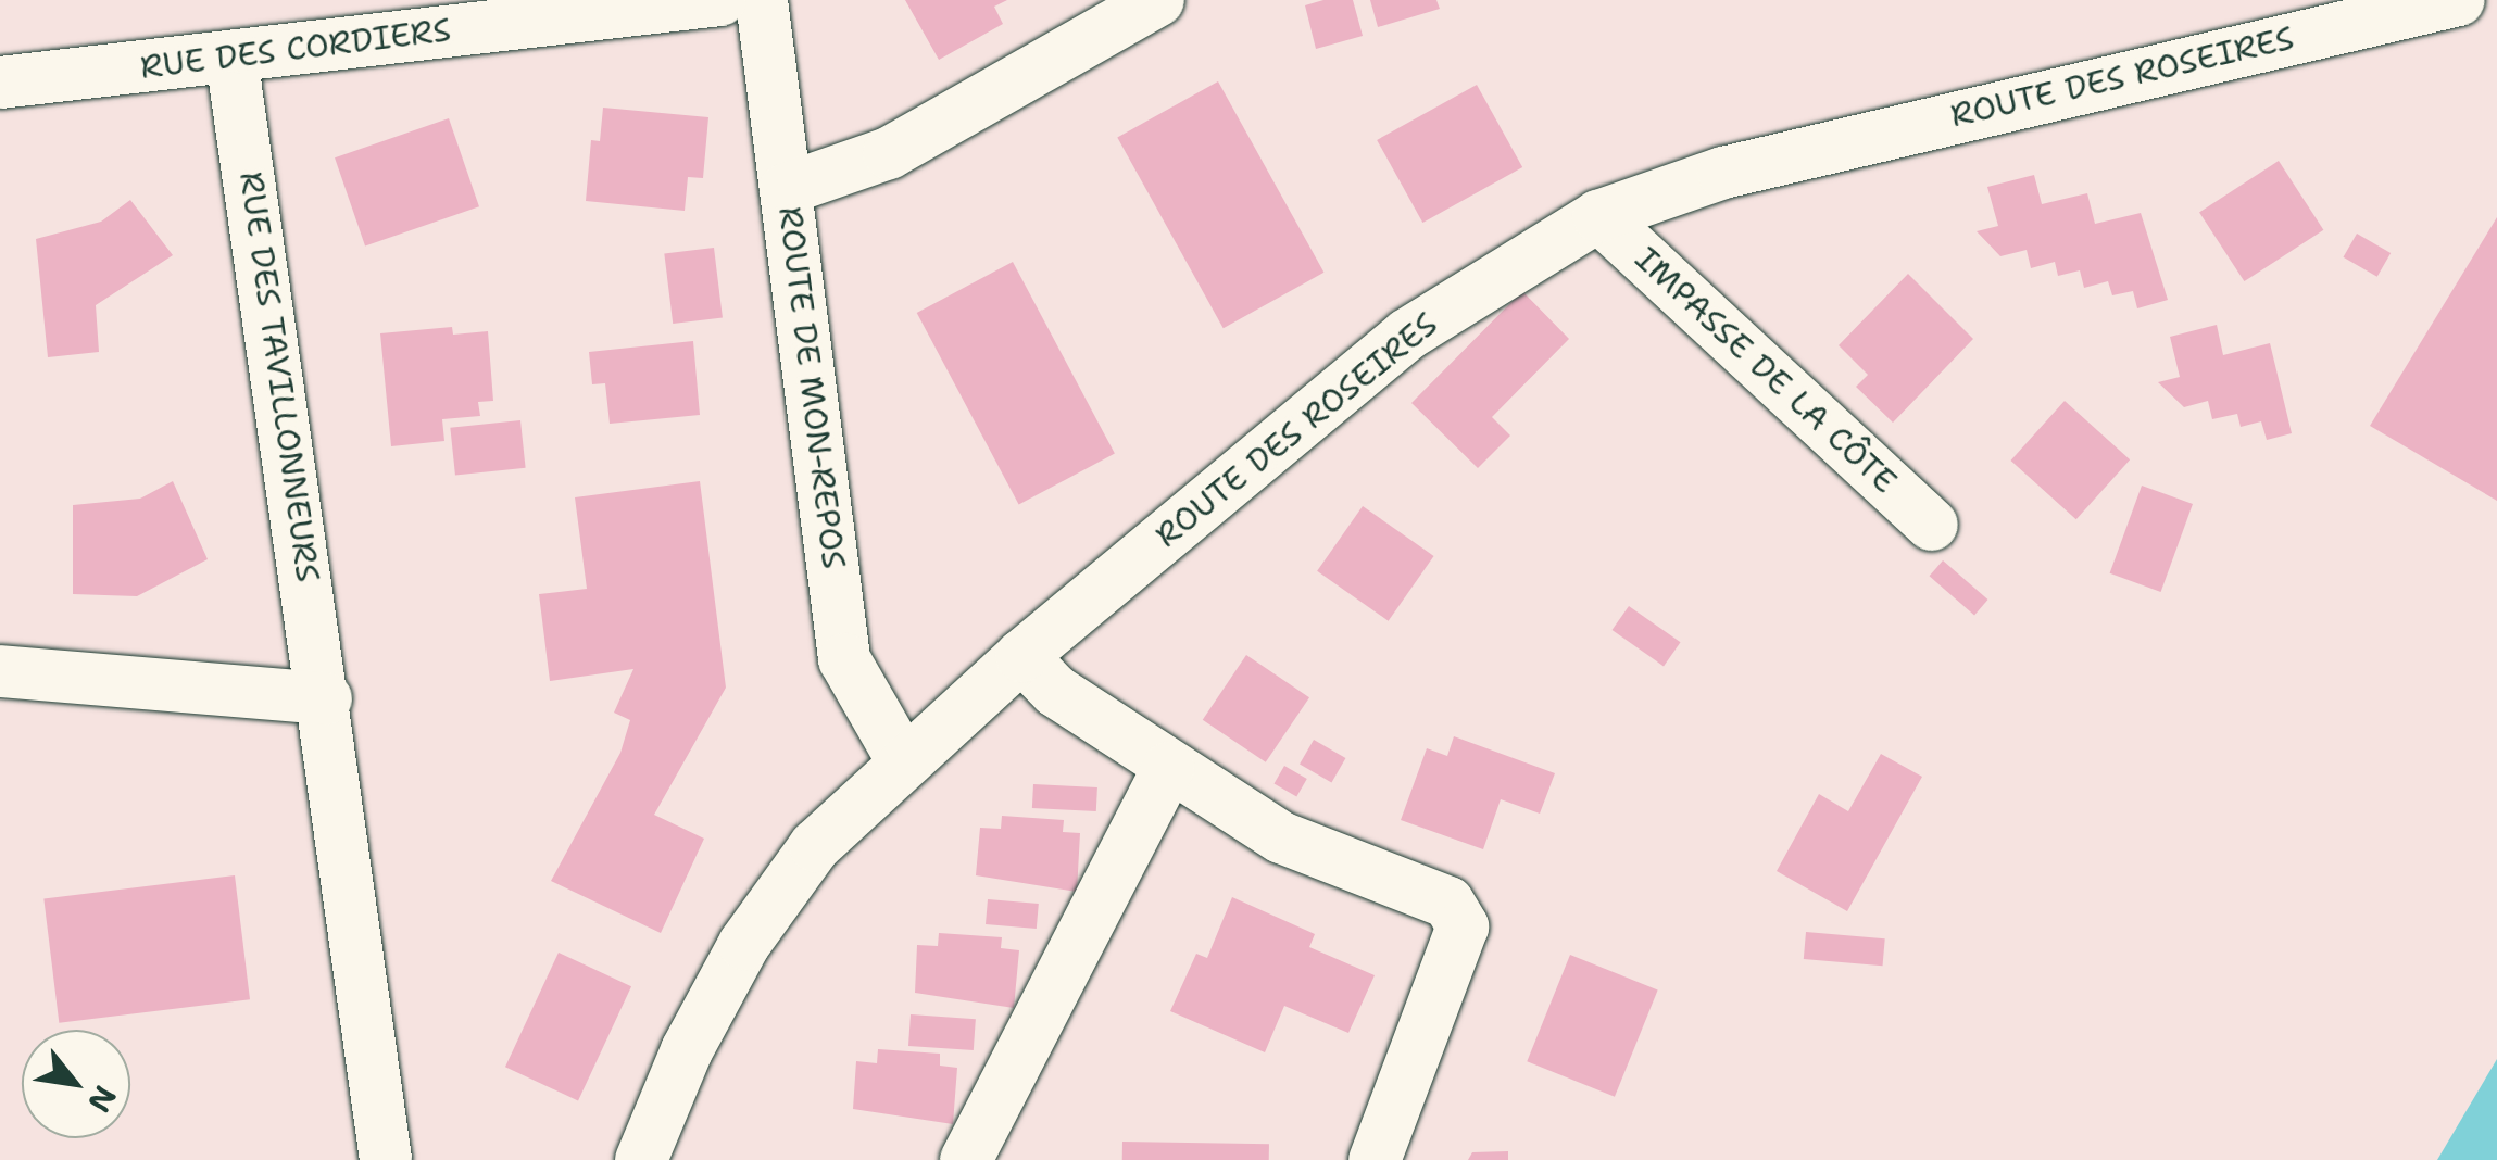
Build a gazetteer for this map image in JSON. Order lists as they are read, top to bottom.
{
  "streets": {
    "street": [
      "RUE DES CORDIERS",
      "ROUTE DES ROSEIRES",
      "IMPASSE DE LA CÔTE",
      "RUE DES TAVILLONNEURS",
      "ROUTE DE MON-REPOS"
    ]
  },
  "crossings": [
    ["RUE DES CORDIERS", "RUE DES TAVILLONNEURS"],
    ["ROUTE DES ROSEIRES", "IMPASSE DE LA CÔTE"],
    ["ROUTE DES ROSEIRES", "ROUTE DE MON-REPOS"]
  ],
  "north": "bottom right"
}
